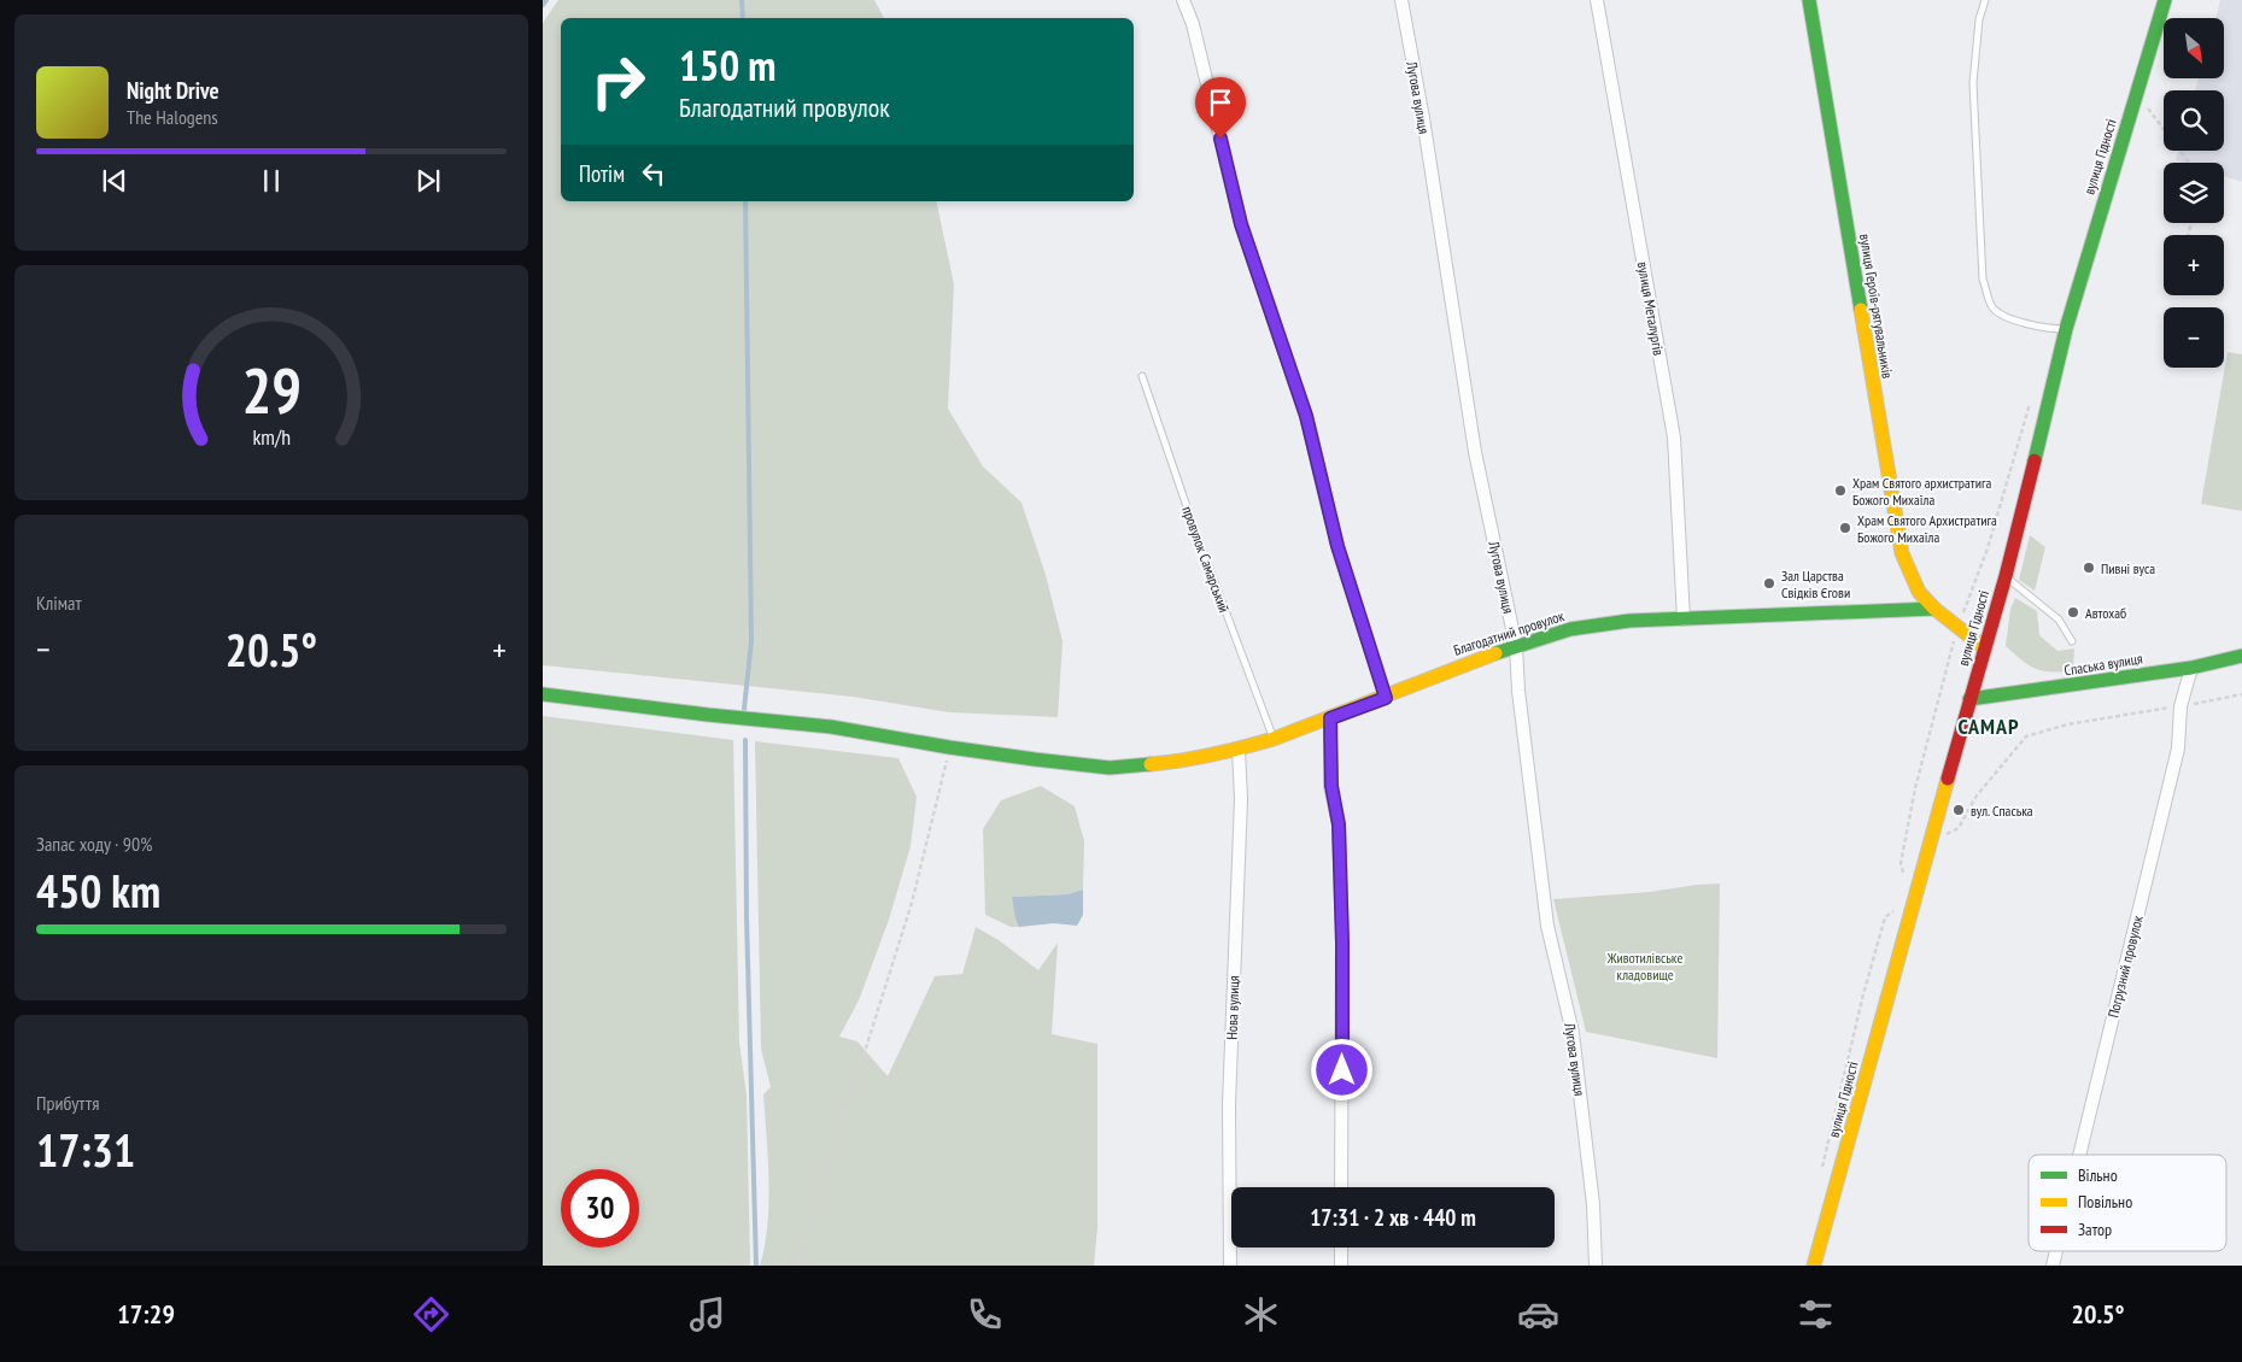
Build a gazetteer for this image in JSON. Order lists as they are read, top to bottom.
{
  "streets": {
    "street": [
      "Лугова вулиця",
      "вулиця Гідності",
      "вулиця Героїв-рятувальників",
      "вулиця Металургів",
      "Благодатний провулок",
      "Спаська вулиця",
      "Погрузний провулок",
      "Нова вулиця"
    ],
    "lane": ["провулок Самарський"]
  },
  "crossings": [
    ["Лугова вулиця", "Благодатний провулок"],
    ["вулиця Гідності", "вулиця Героїв-рятувальників"],
    ["вулиця Гідності", "Спаська вулиця"],
    ["вулиця Героїв-рятувальників", "Благодатний провулок"],
    ["вулиця Металургів", "Благодатний провулок"],
    ["провулок Самарський", "Благодатний провулок"],
    ["Благодатний провулок", "Нова вулиця"],
    ["Спаська вулиця", "Погрузний провулок"]
  ],
  "districts": ["САМАР"],
  "parks": ["Животилівське кладовище"],
  "places": [
    "Храм Святого архистратига Божого Михаїла",
    "Храм Святого Архистратига Божого Михаїла",
    "Пивні вуса",
    "Зал Царства Свідків Єгови",
    "Автохаб",
    "вул. Спаська"
  ],
  "legend": ["Вільно", "Повільно", "Затор"],
  "north": "bottom right",
  "page": {
    "map_buttons": ["+", "−"],
    "turn": ["150 m", "Благодатний провулок"],
    "song": ["Night Drive", "The Halogens"],
    "then": "Потім",
    "tile": [
      "Клімат",
      ["Запас ходу · 90%", "450 km"],
      ["Прибуття", "17:31"]
    ],
    "heat": ["−", "20.5°", "+"],
    "limit": "30",
    "trip": "17:31 · 2 хв · 440 m",
    "tabs": ["17:29", "20.5°"],
    "gauge": ["29", "km/h"]
  }
}
